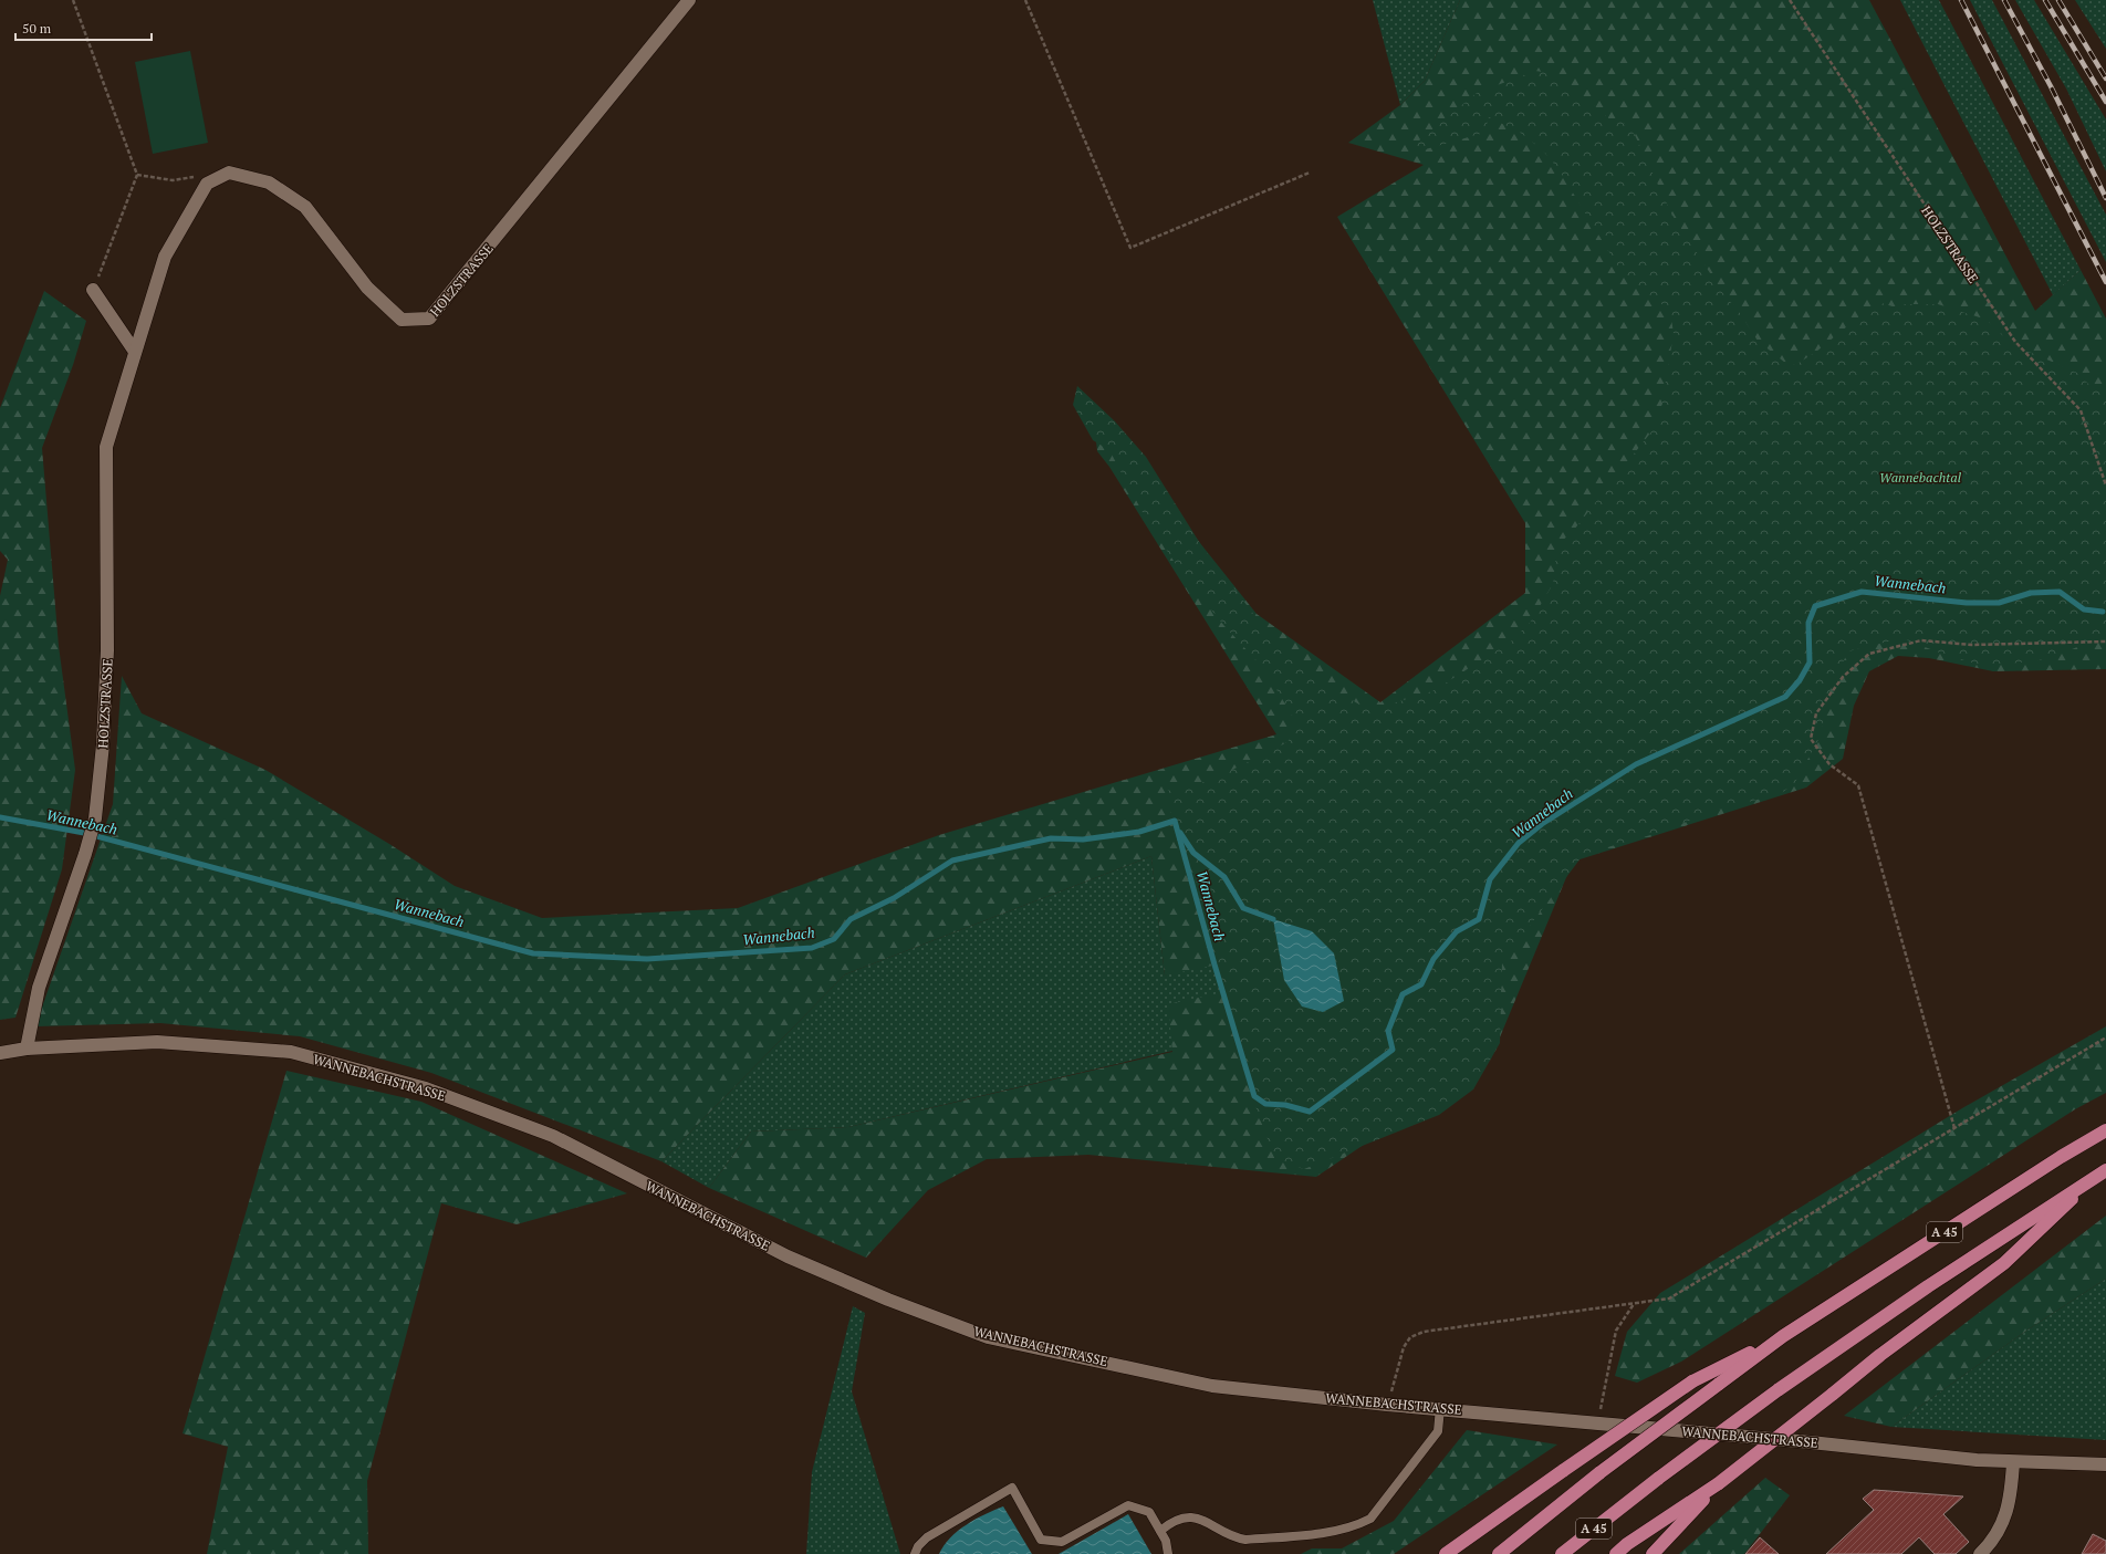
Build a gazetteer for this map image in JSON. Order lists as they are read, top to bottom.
{
  "streets": {
    "highway": ["A 45"],
    "main road": ["HOLZSTRASSE", "WANNEBACHSTRASSE"]
  },
  "crossings": [
    ["HOLZSTRASSE", "WANNEBACHSTRASSE"]
  ],
  "water": ["Wannebach"],
  "parks": ["Wannebachtal"],
  "scale_bar": "50 m"
}
